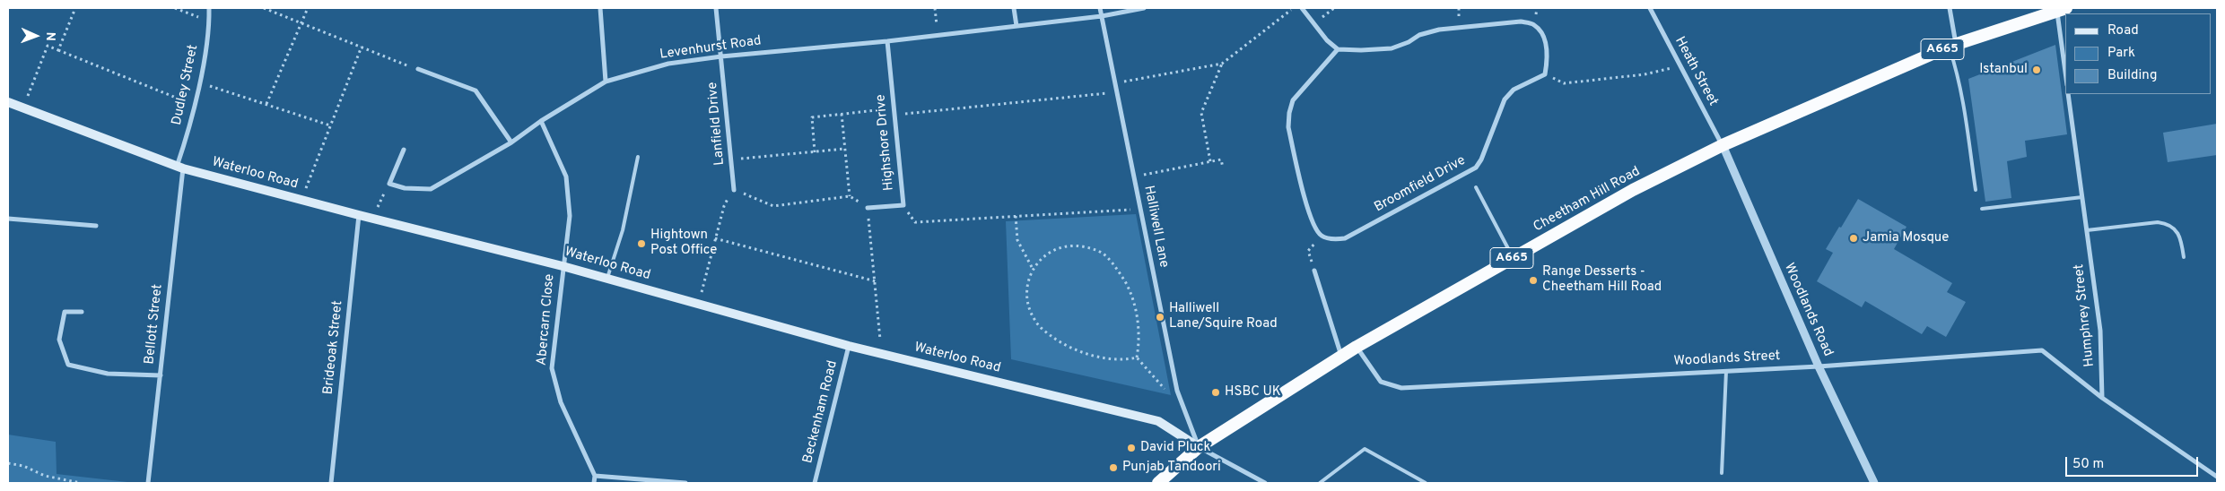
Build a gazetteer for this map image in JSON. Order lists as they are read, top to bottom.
{
  "streets": {
    "highway": ["A665", "Cheetham Hill Road"],
    "main road": ["Waterloo Road"],
    "street": [
      "Levenhurst Road",
      "Heath Street",
      "Dudley Street",
      "Lanfield Drive",
      "Highshore Drive",
      "Broomfield Drive",
      "Halliwell Lane",
      "Woodlands Road",
      "Humphrey Street",
      "Abercarn Close",
      "Bellott Street",
      "Brideoak Street",
      "Woodlands Street",
      "Beckenham Road"
    ]
  },
  "crossings": [
    ["Levenhurst Road", "Lanfield Drive"],
    ["Levenhurst Road", "Highshore Drive"],
    ["Levenhurst Road", "Halliwell Lane"],
    ["Levenhurst Road", "Abercarn Close"],
    ["Heath Street", "Cheetham Hill Road"],
    ["Heath Street", "Woodlands Road"],
    ["Dudley Street", "Waterloo Road"],
    ["Dudley Street", "Bellott Street"],
    ["Waterloo Road", "Cheetham Hill Road"],
    ["Waterloo Road", "Halliwell Lane"],
    ["Waterloo Road", "Abercarn Close"],
    ["Waterloo Road", "Bellott Street"],
    ["Waterloo Road", "Brideoak Street"],
    ["Waterloo Road", "Beckenham Road"],
    ["Cheetham Hill Road", "Halliwell Lane"],
    ["Cheetham Hill Road", "Woodlands Road"],
    ["Cheetham Hill Road", "Woodlands Street"],
    ["Woodlands Road", "Woodlands Street"],
    ["Humphrey Street", "Woodlands Street"]
  ],
  "places": [
    "Istanbul",
    "Jamia Mosque",
    "Hightown Post Office",
    "Range Desserts - Cheetham Hill Road",
    "Halliwell Lane/Squire Road",
    "HSBC UK",
    "David Pluck",
    "Punjab Tandoori"
  ],
  "legend": ["Road", "Park", "Building"],
  "scale_bar": "50 m",
  "north": "right"
}
